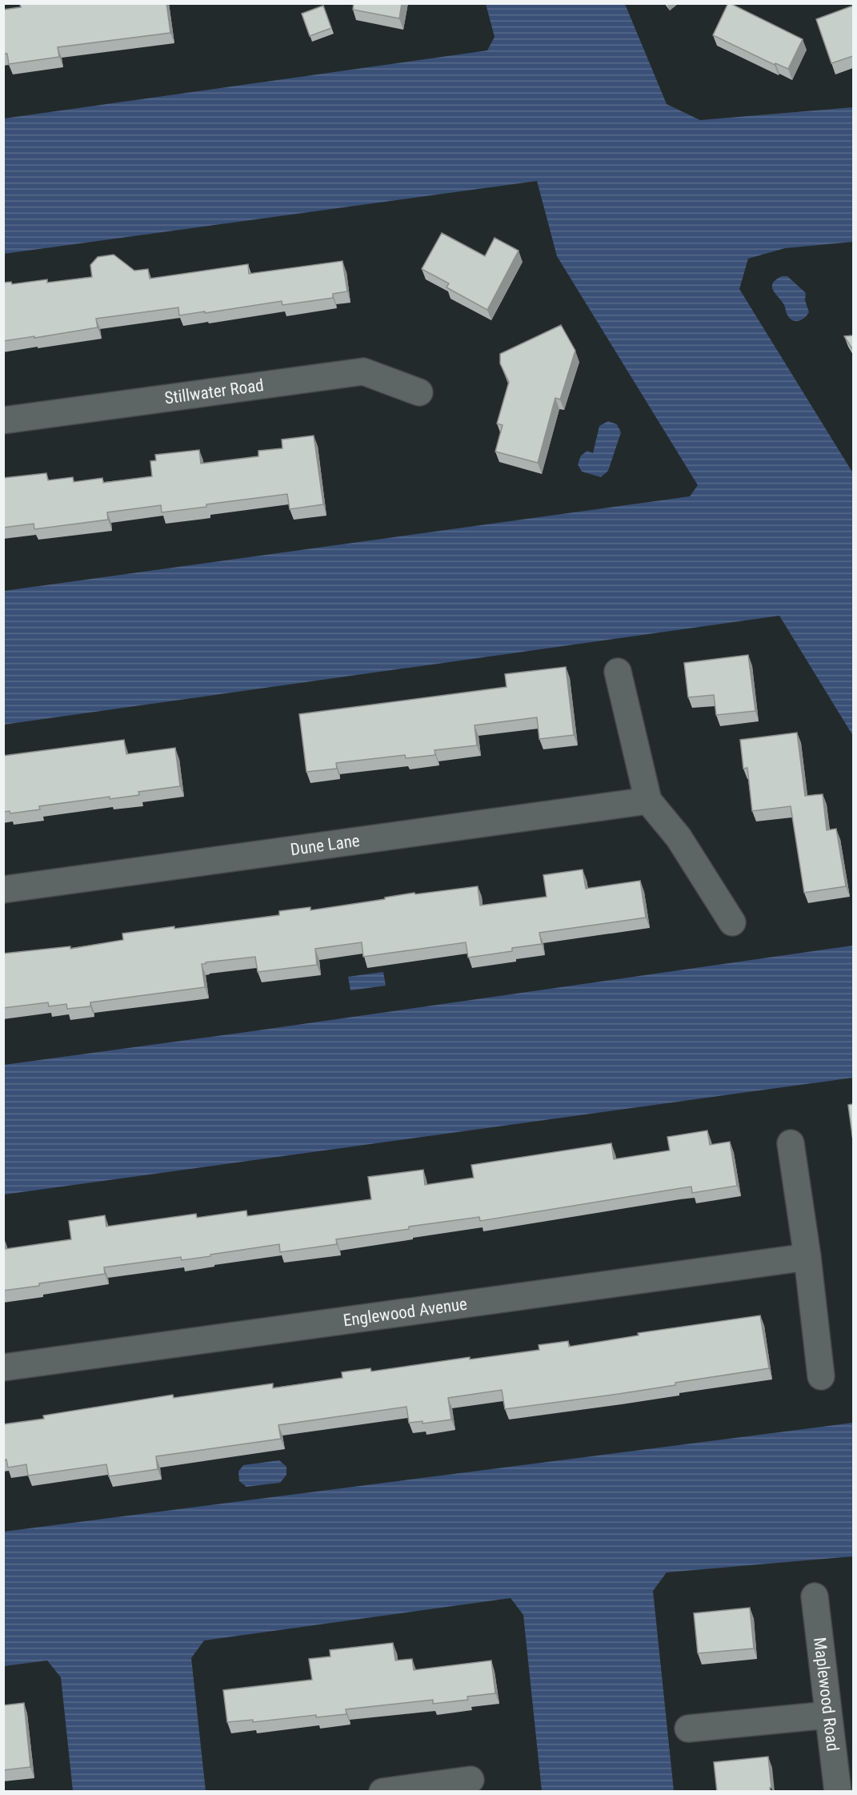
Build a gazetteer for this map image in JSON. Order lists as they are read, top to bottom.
{
  "streets": {
    "street": [
      "Stillwater Road",
      "Dune Lane",
      "Englewood Avenue",
      "Maplewood Road"
    ]
  }
}
